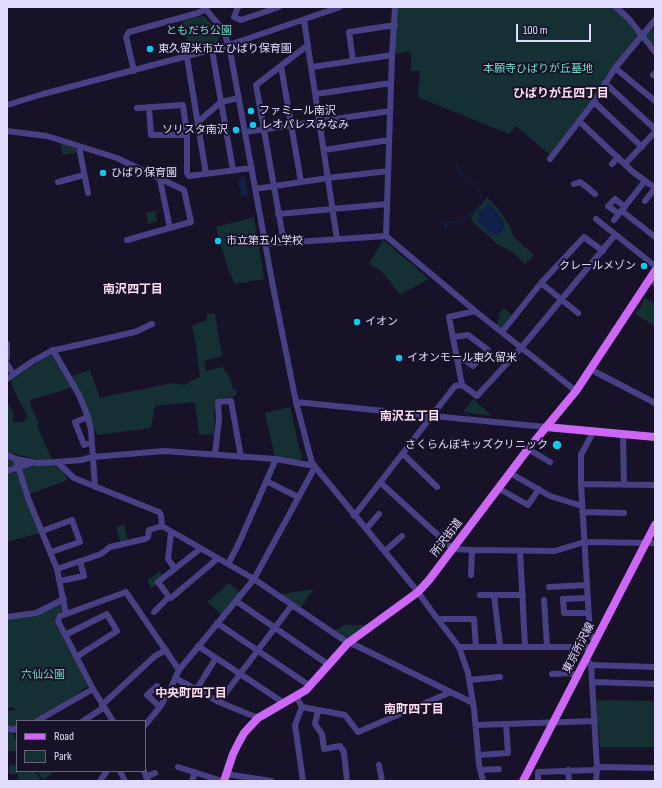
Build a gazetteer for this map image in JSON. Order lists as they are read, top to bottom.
{
  "streets": {
    "main road": ["所沢街道", "東京所沢線"]
  },
  "districts": [
    "ひばりが丘四丁目",
    "南沢四丁目",
    "南沢五丁目",
    "中央町四丁目",
    "南町四丁目"
  ],
  "parks": ["ともだち公園", "本願寺ひばりが丘墓地", "六仙公園"],
  "places": [
    "東久留米市立 ひばり保育園",
    "ファミール南沢",
    "レオパレスみなみ",
    "ソリスタ南沢",
    "ひばり保育園",
    "市立第五小学校",
    "クレールメゾン",
    "イオン",
    "イオンモール東久留米",
    "さくらんぼキッズクリニック"
  ],
  "legend": ["Road", "Park"],
  "scale_bar": "100 m"
}
